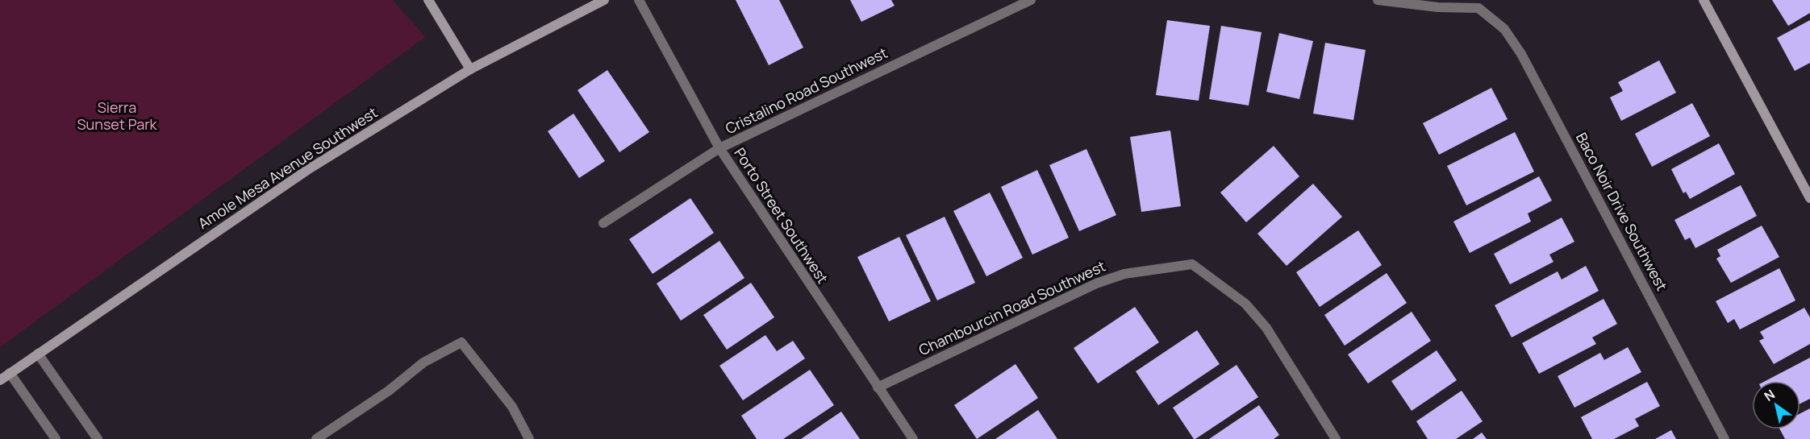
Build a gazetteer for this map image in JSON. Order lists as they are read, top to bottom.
{
  "streets": {
    "street": [
      "Cristalino Road Southwest",
      "Amole Mesa Avenue Southwest",
      "Baco Noir Drive Southwest",
      "Porto Street Southwest",
      "Chambourcin Road Southwest"
    ]
  },
  "crossings": [
    ["Cristalino Road Southwest", "Porto Street Southwest"],
    ["Porto Street Southwest", "Chambourcin Road Southwest"]
  ],
  "parks": ["Sierra Sunset Park"],
  "north": "top left"
}
